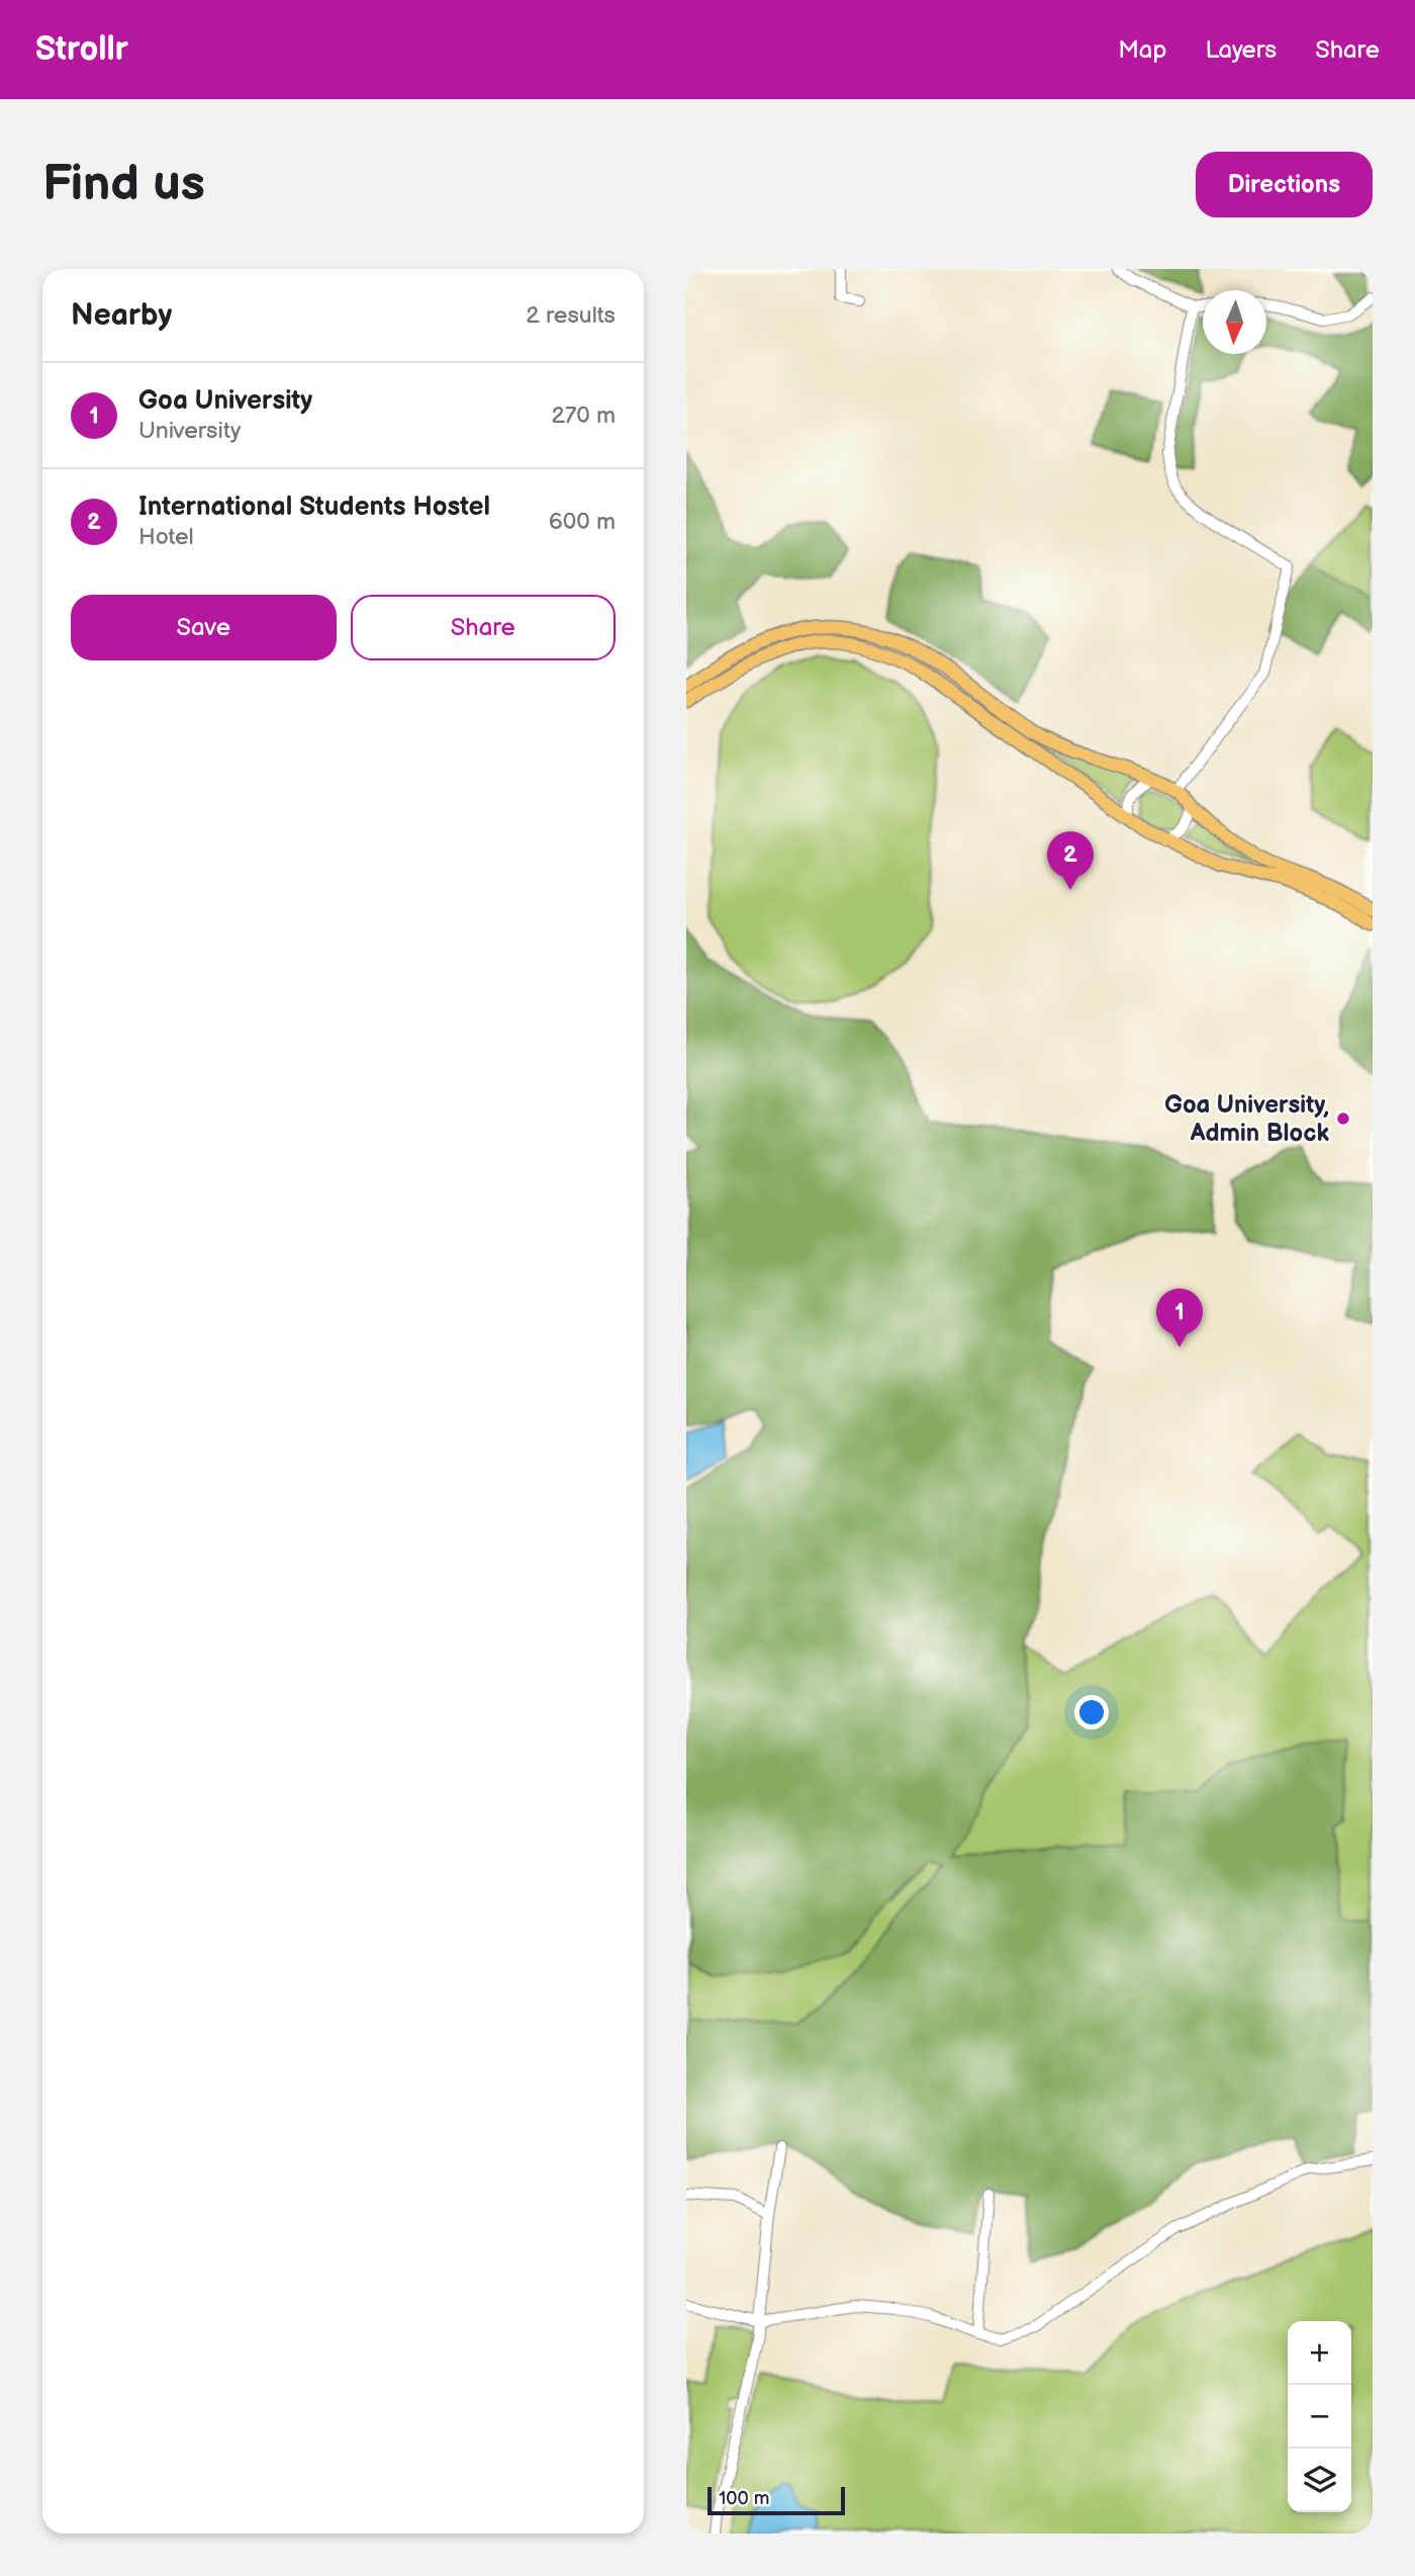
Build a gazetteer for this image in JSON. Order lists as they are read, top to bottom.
{
  "places": ["Goa University, Admin Block"],
  "scale_bar": "100 m",
  "north": "bottom",
  "page": {
    "header": "Strollr",
    "nav": ["Map", "Layers", "Share"],
    "buttons": [
      "Directions",
      ["Save", "Share"]
    ],
    "title": "Find us",
    "heading": ["Nearby", "2 results"],
    "list": [
      {
        "mark": "1",
        "name": "Goa University",
        "note": "University",
        "value": "270 m"
      },
      {
        "mark": "2",
        "name": "International Students Hostel",
        "note": "Hotel",
        "value": "600 m"
      }
    ],
    "pins": ["2", "1"],
    "map_buttons": ["+", "−"],
    "scale": "100 m"
  }
}
